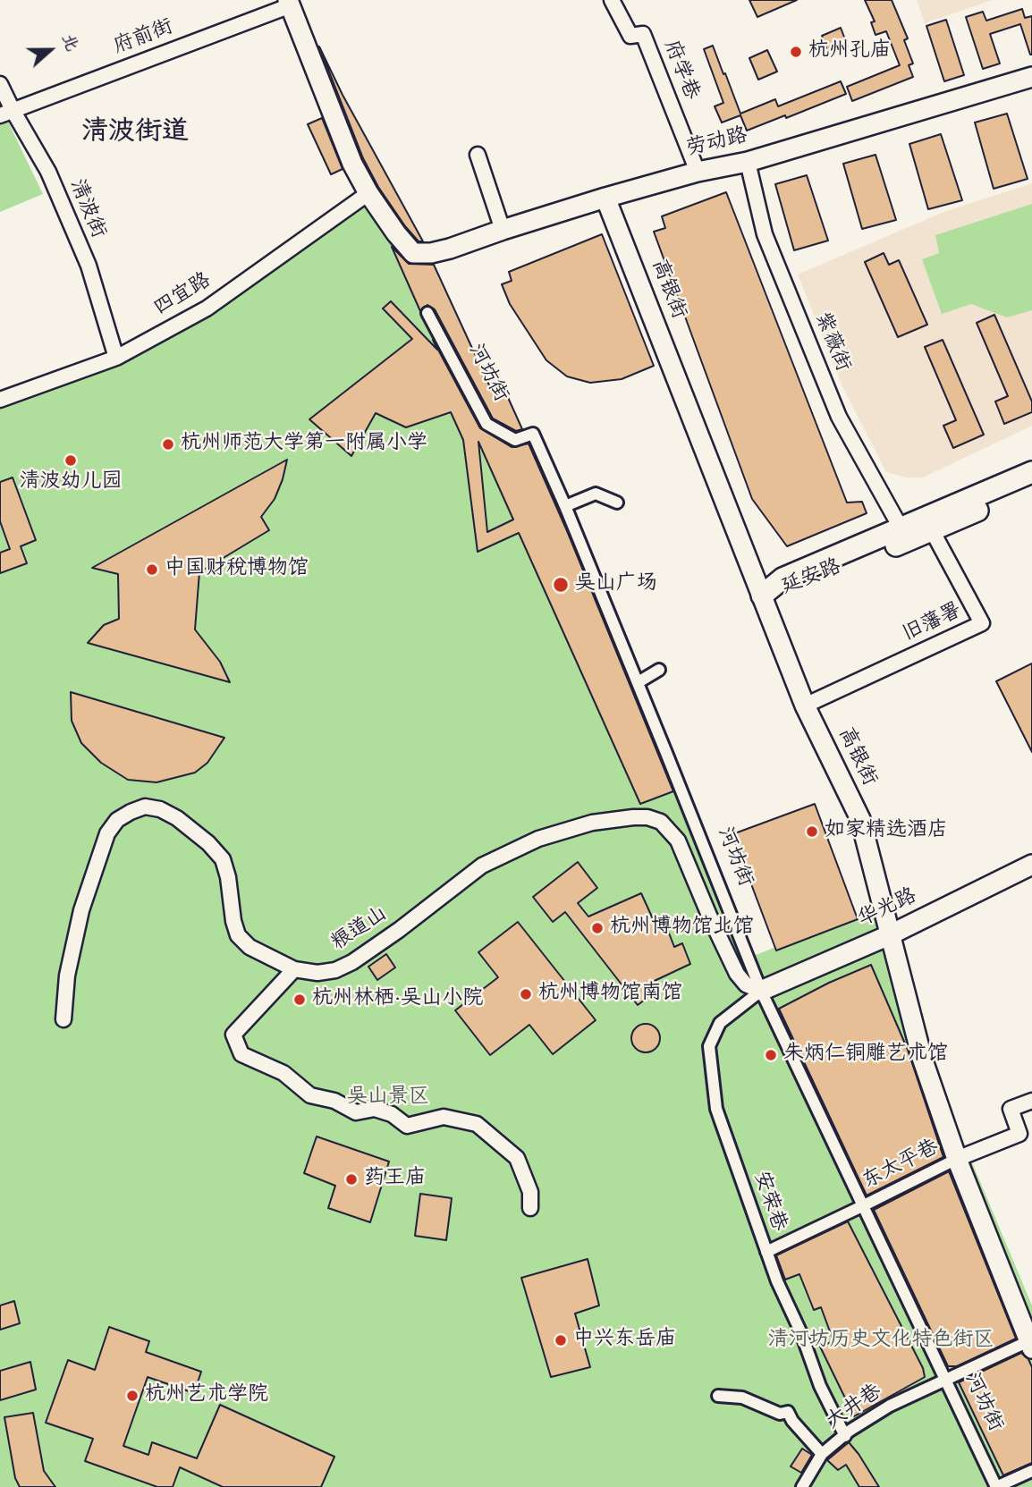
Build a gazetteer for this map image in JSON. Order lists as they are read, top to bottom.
{
  "streets": {
    "main road": ["延安路"],
    "street": [
      "府前街",
      "府学巷",
      "劳动路",
      "清波街",
      "高银街",
      "四宜路",
      "紫薇街",
      "河坊街",
      "旧藩署",
      "华光路",
      "粮道山",
      "东太平巷",
      "安荣巷",
      "大井巷"
    ]
  },
  "crossings": [
    ["府前街", "清波街"],
    ["府学巷", "劳动路"],
    ["劳动路", "高银街"],
    ["劳动路", "四宜路"],
    ["劳动路", "紫薇街"],
    ["清波街", "四宜路"],
    ["高银街", "延安路"],
    ["高银街", "旧藩署"],
    ["高银街", "华光路"],
    ["高银街", "东太平巷"],
    ["高银街", "大井巷"],
    ["紫薇街", "延安路"],
    ["河坊街", "华光路"],
    ["河坊街", "粮道山"],
    ["河坊街", "东太平巷"],
    ["河坊街", "安荣巷"],
    ["河坊街", "大井巷"],
    ["延安路", "旧藩署"],
    ["华光路", "粮道山"],
    ["华光路", "安荣巷"],
    ["粮道山", "安荣巷"],
    ["东太平巷", "安荣巷"],
    ["安荣巷", "大井巷"]
  ],
  "districts": ["清波街道"],
  "parks": ["吴山景区", "清河坊历史文化特色街区"],
  "places": [
    "杭州孔庙",
    "杭州师范大学第一附属小学",
    "清波幼儿园",
    "中国财税博物馆",
    "吴山广场",
    "如家精选酒店",
    "杭州博物馆北馆",
    "杭州博物馆南馆",
    "杭州林栖·吴山小院",
    "朱炳仁铜雕艺术馆",
    "药王庙",
    "中兴东岳庙",
    "杭州艺术学院"
  ],
  "north": "right"
}
